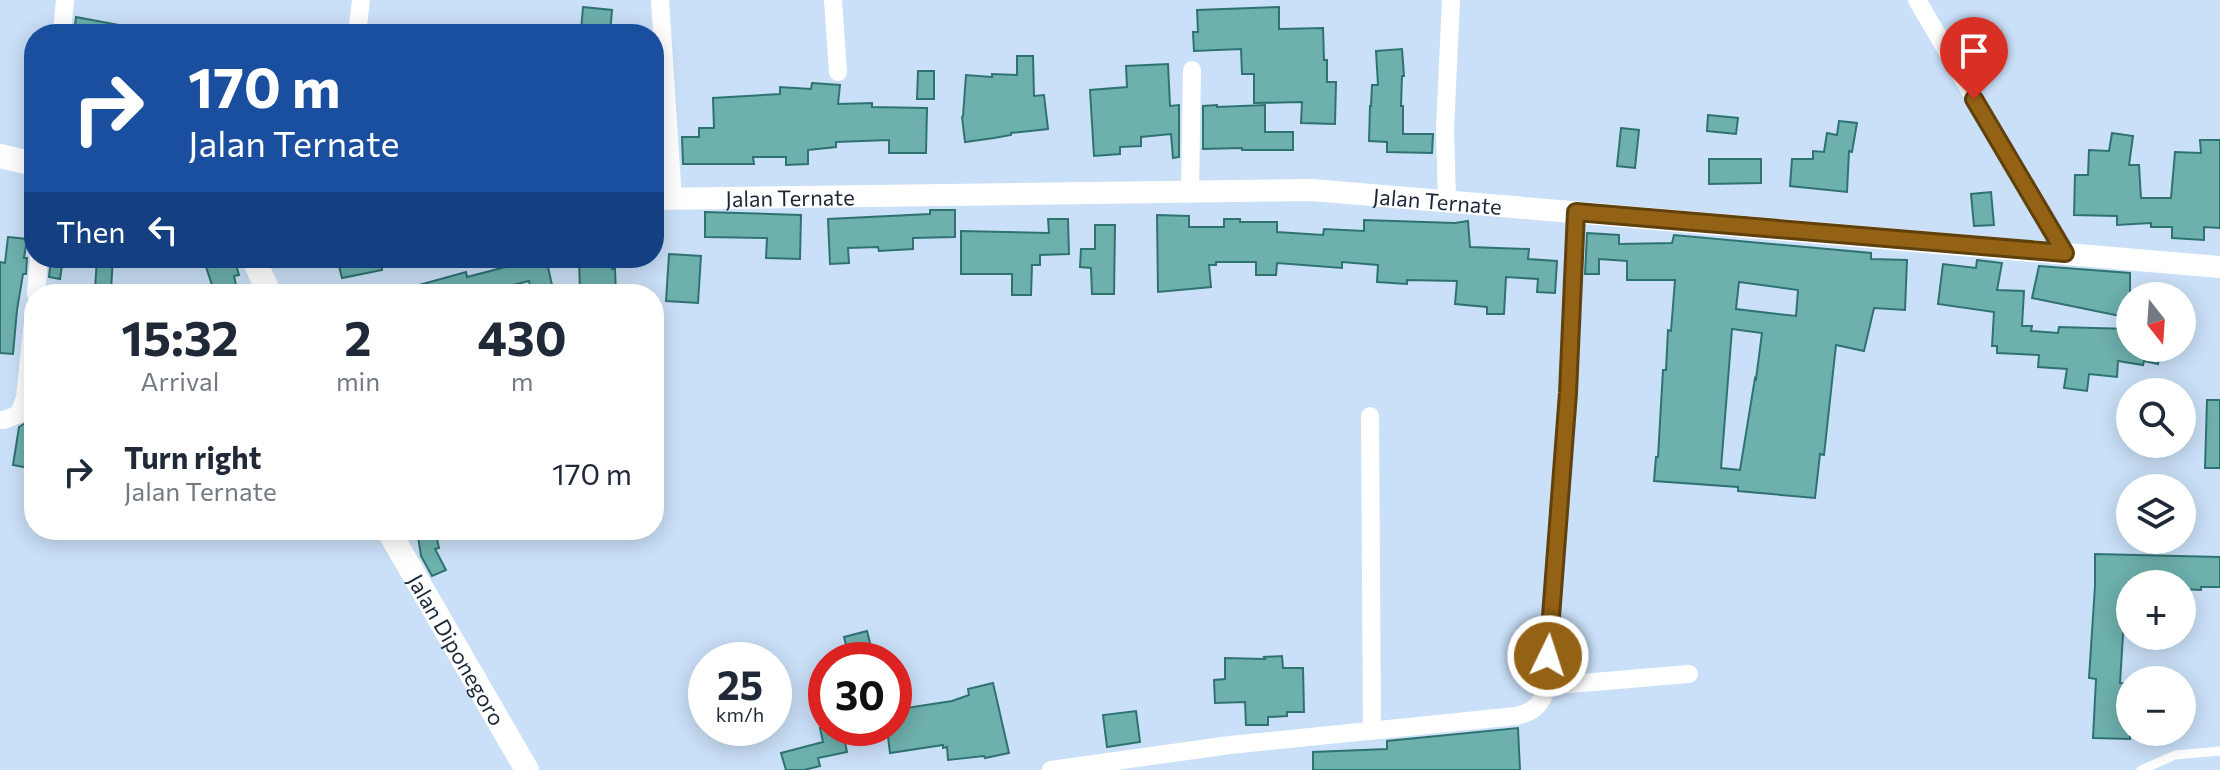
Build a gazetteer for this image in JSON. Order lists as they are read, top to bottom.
{
  "streets": {
    "main road": ["Jalan Diponegoro"],
    "street": ["Jalan Ternate"]
  },
  "north": "bottom",
  "page": {
    "turn": ["170 m", "Jalan Ternate"],
    "then": "Then",
    "map_buttons": ["+", "−"],
    "eta": [
      "15:32",
      "Arrival",
      "2",
      "min",
      "430",
      "m"
    ],
    "list": [
      {
        "name": "Turn right",
        "note": "Jalan Ternate",
        "value": "170 m"
      }
    ],
    "speed": "25 km/h",
    "limit": "30"
  }
}
